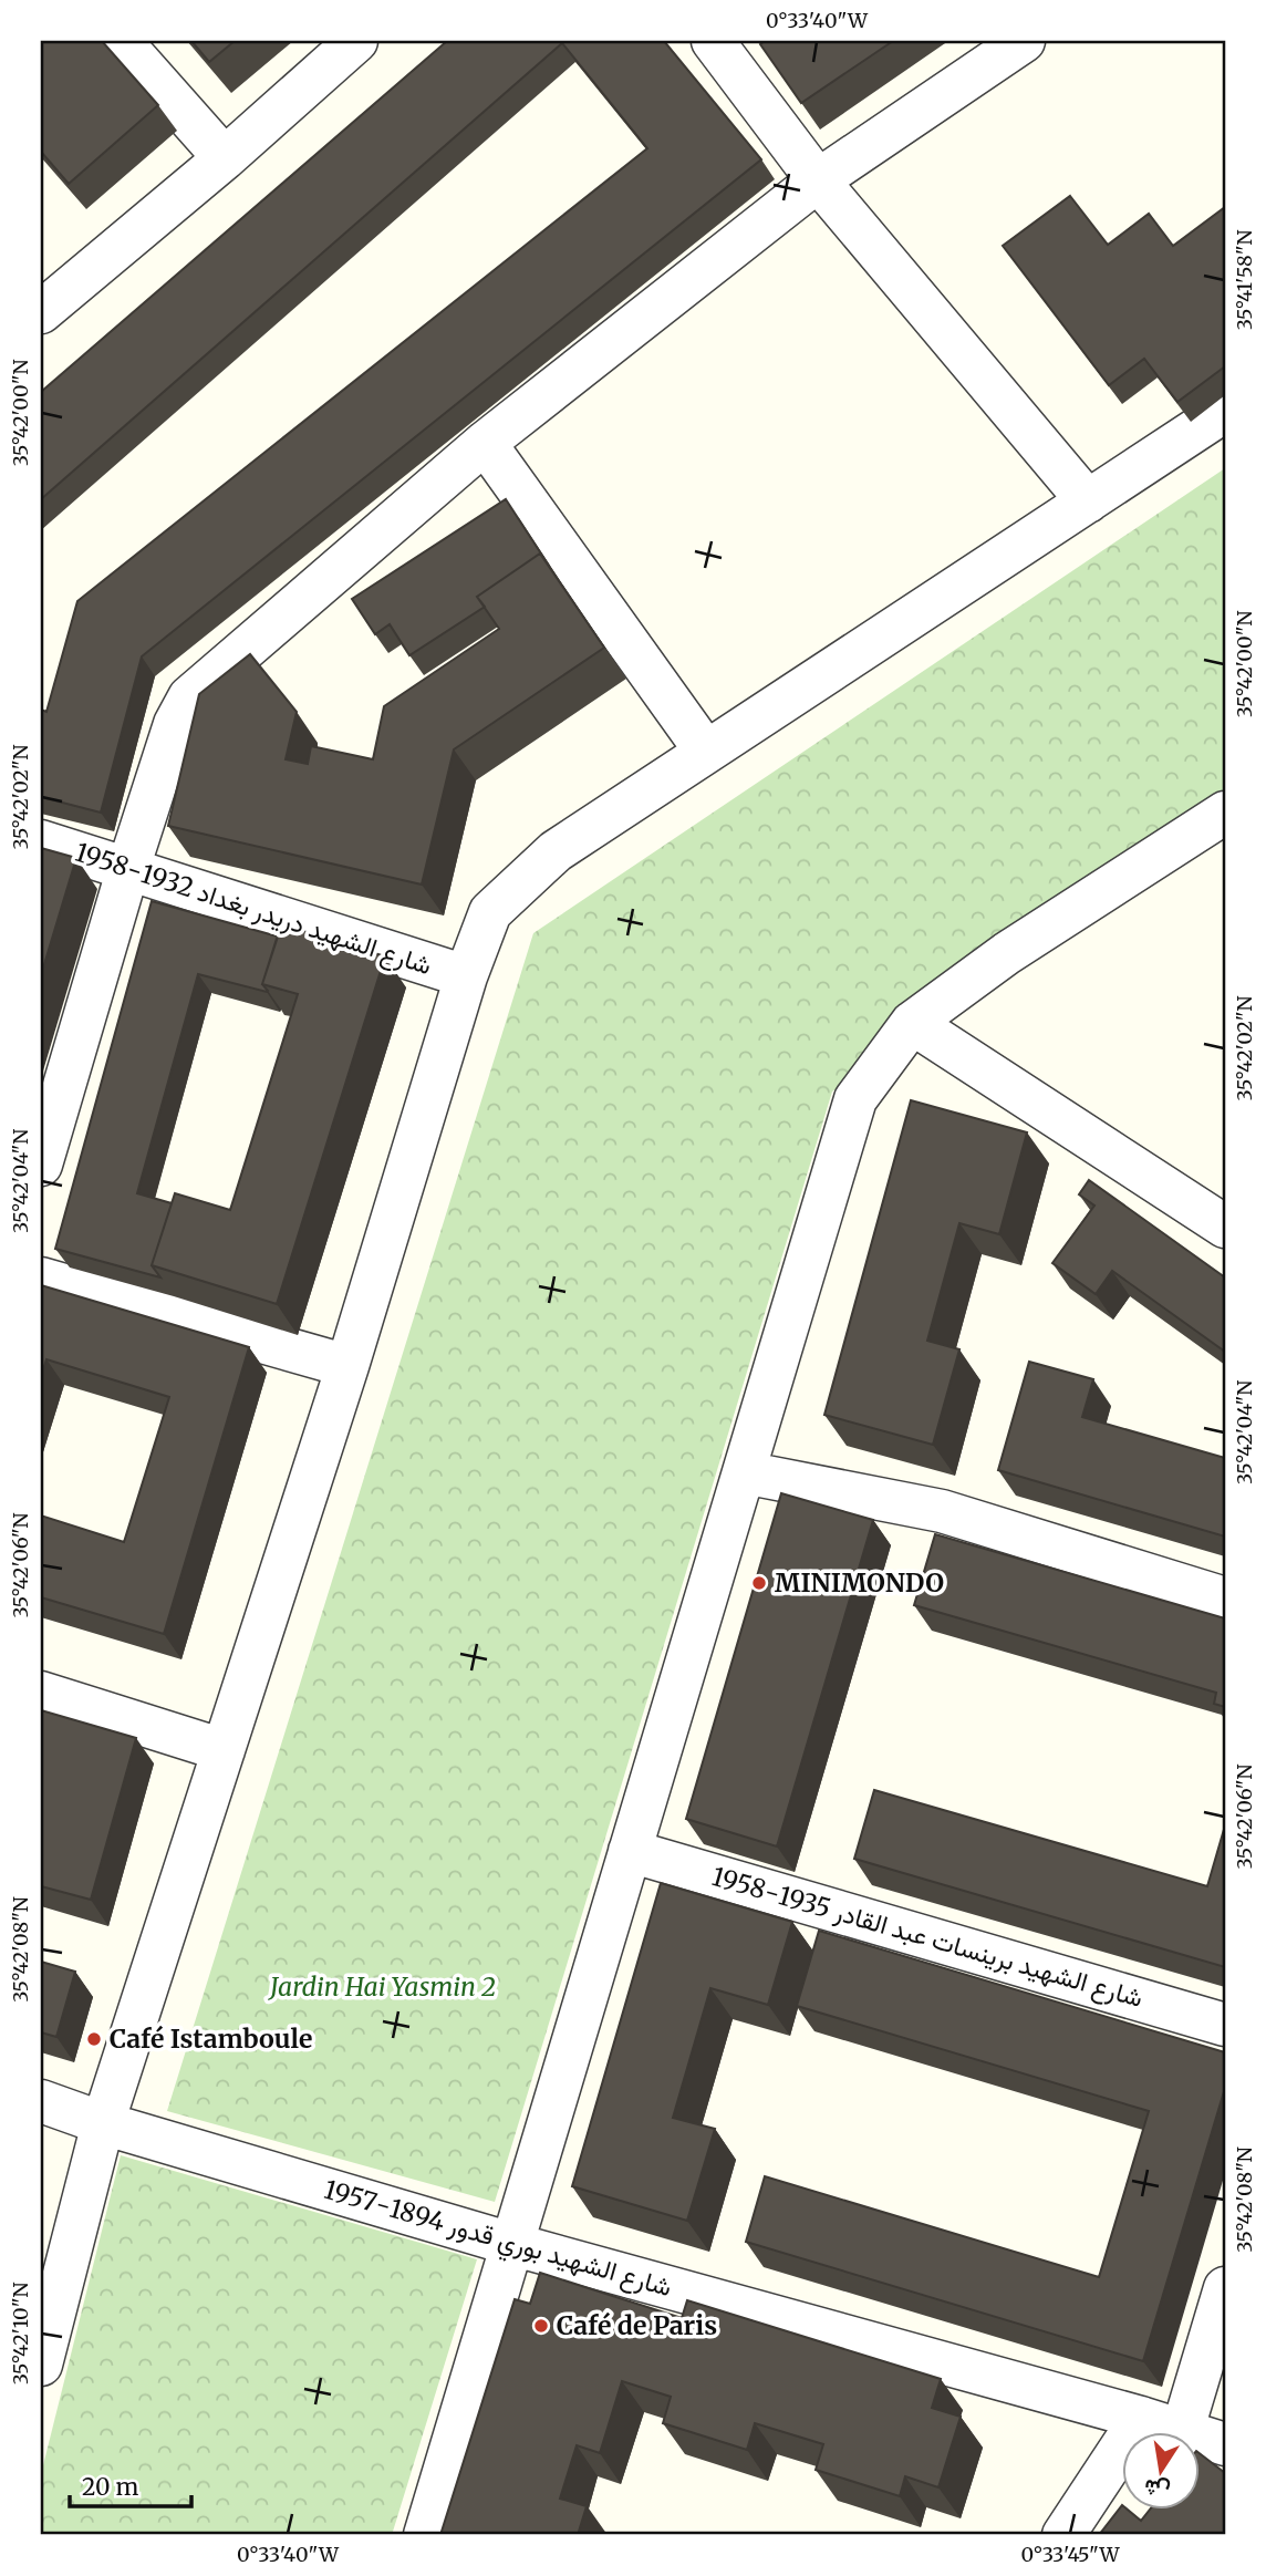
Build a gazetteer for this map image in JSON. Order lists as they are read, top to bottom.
{
  "streets": {
    "street": ["شارع الشهيد دريدر بغداد 1932-1958", "شارع الشهيد برينسات عبد القادر 1935-1958", "شارع الشهيد بوري قدور 1894-1957"]
  },
  "parks": ["Jardin Hai Yasmin 2"],
  "places": ["MINIMONDO", "Café Istamboule", "Café de Paris"],
  "scale_bar": "20 m",
  "north": "bottom",
  "coordinates": [
    "0°33'40\"W",
    "35°41'58\"N",
    "35°42'00\"N",
    "35°42'02\"N",
    "35°42'04\"N",
    "35°42'06\"N",
    "35°42'08\"N",
    "35°42'10\"N",
    "0°33'45\"W"
  ]
}
